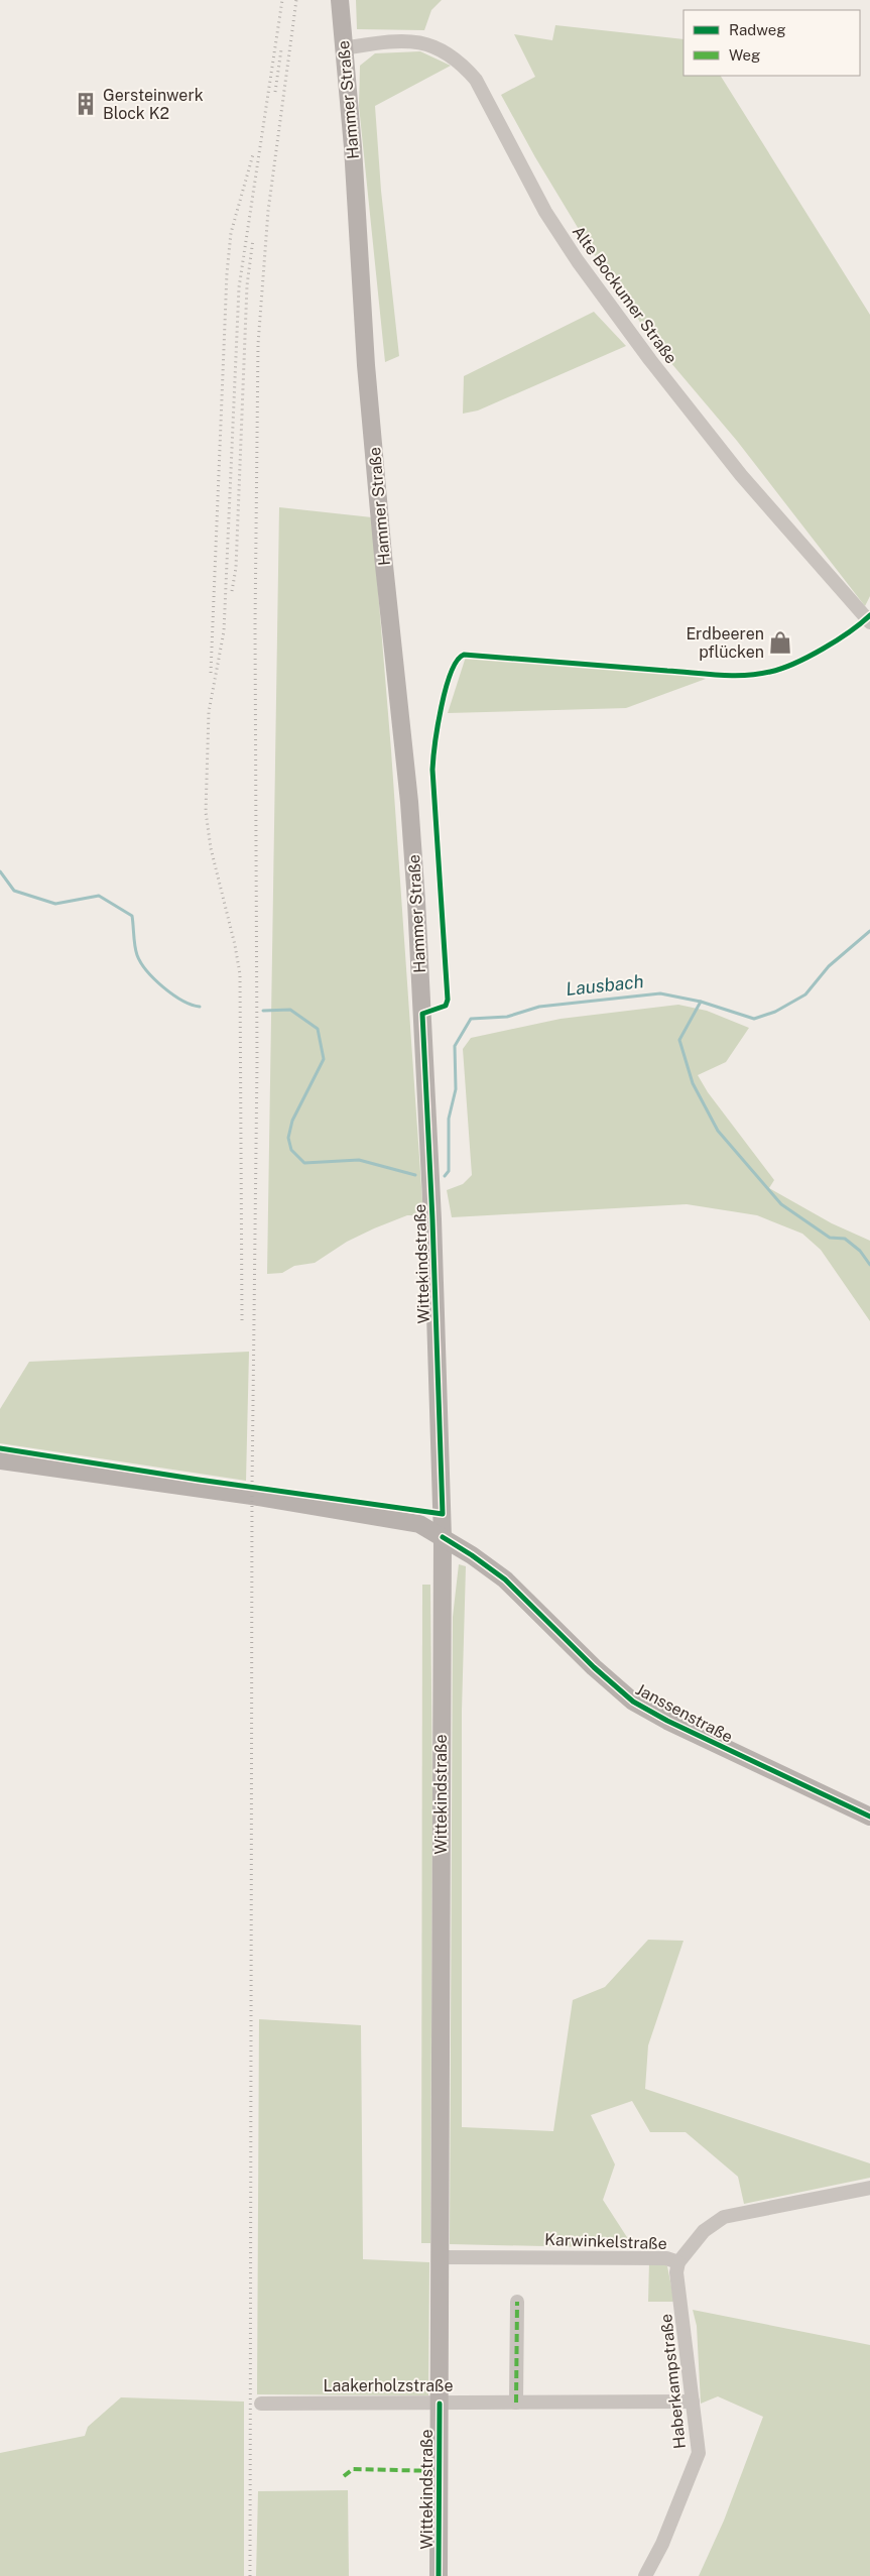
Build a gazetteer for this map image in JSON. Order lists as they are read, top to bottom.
{
  "streets": {
    "main road": ["Hammer Straße", "Wittekindstraße", "Janssenstraße"],
    "street": [
      "Alte Bockumer Straße",
      "Karwinkelstraße",
      "Haberkampstraße",
      "Laakerholzstraße"
    ]
  },
  "crossings": [
    ["Hammer Straße", "Alte Bockumer Straße"],
    ["Hammer Straße", "Wittekindstraße"],
    ["Wittekindstraße", "Janssenstraße"],
    ["Wittekindstraße", "Karwinkelstraße"],
    ["Wittekindstraße", "Laakerholzstraße"],
    ["Karwinkelstraße", "Haberkampstraße"],
    ["Haberkampstraße", "Laakerholzstraße"]
  ],
  "water": ["Lausbach"],
  "places": {
    "building": ["Gersteinwerk Block K2"],
    "shop": ["Erdbeeren pflücken"]
  },
  "legend": ["Radweg", "Weg"]
}
